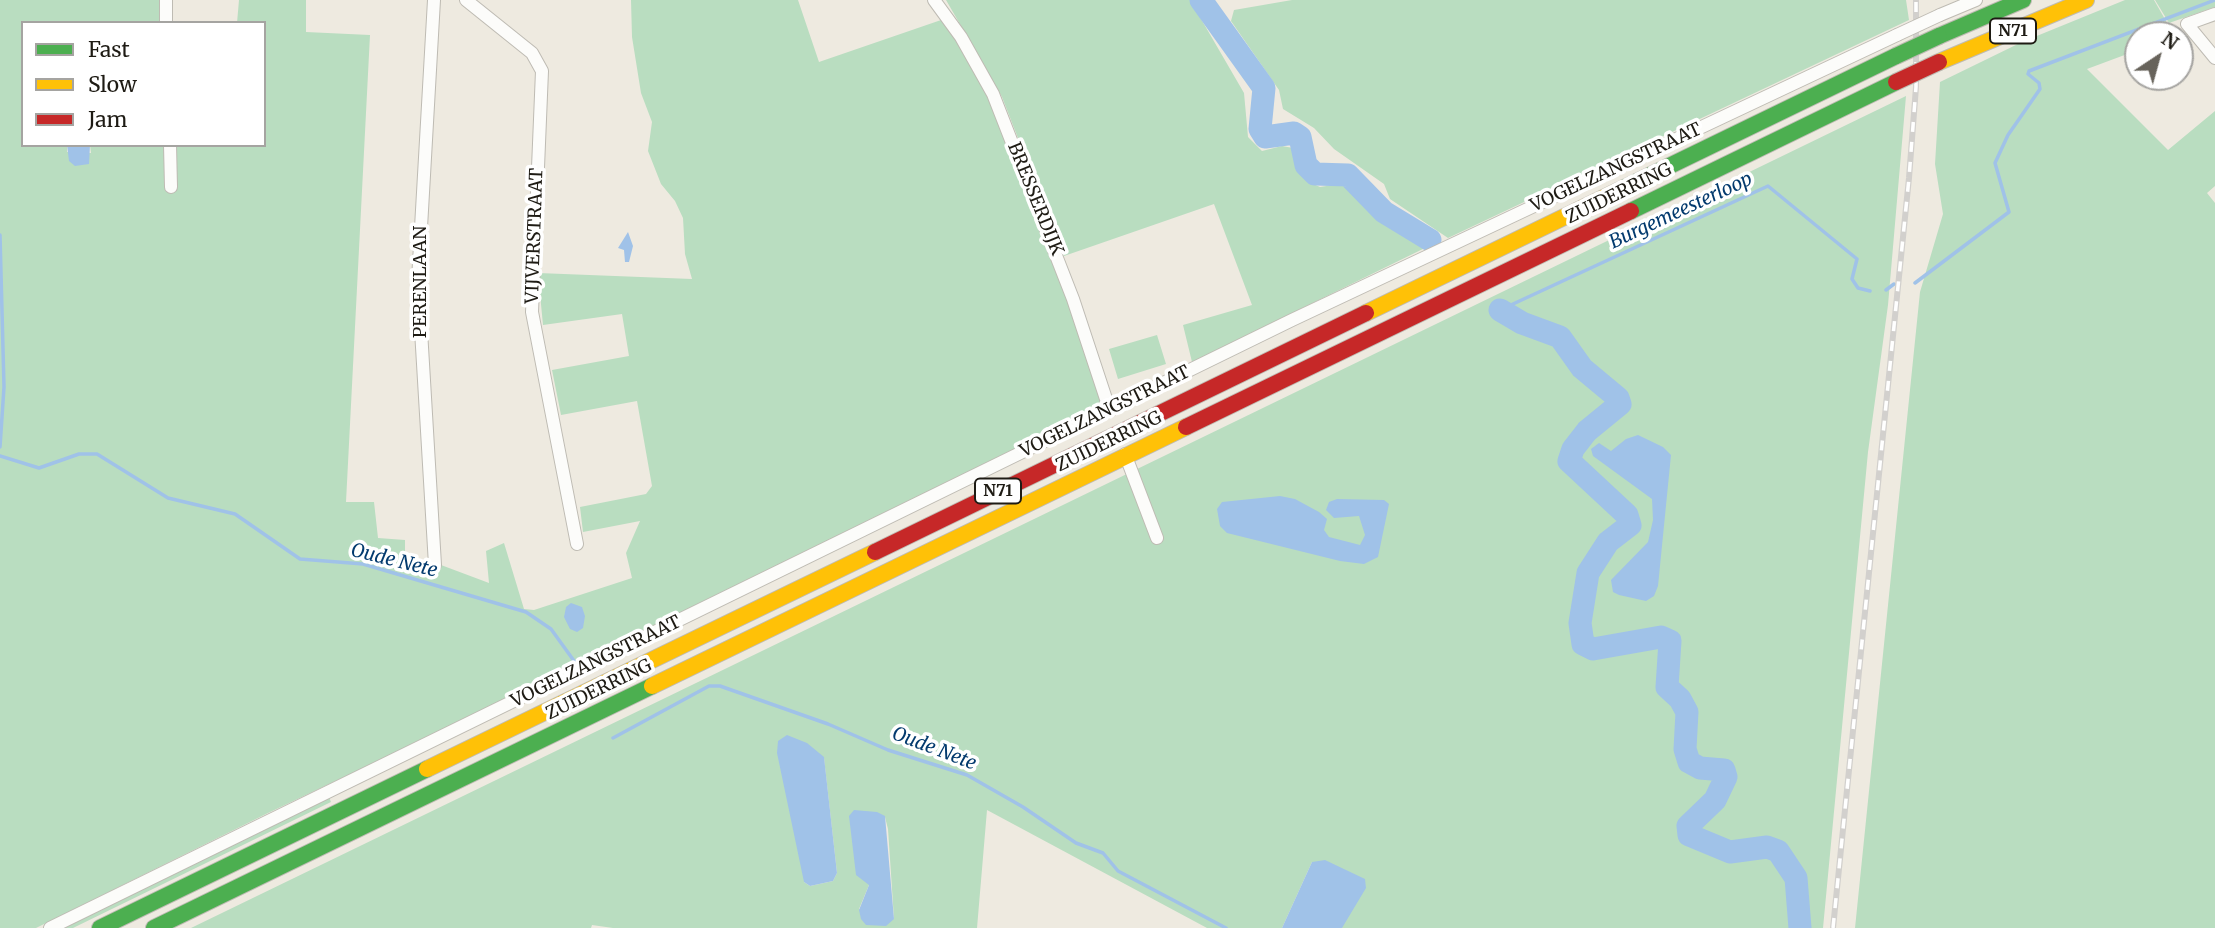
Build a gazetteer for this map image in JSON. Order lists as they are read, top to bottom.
{
  "streets": {
    "highway": ["N71", "ZUIDERRING"],
    "street": [
      "VOGELZANGSTRAAT",
      "BRESSERDIJK",
      "VIJVERSTRAAT",
      "PERENLAAN"
    ]
  },
  "crossings": [
    ["VOGELZANGSTRAAT", "BRESSERDIJK"]
  ],
  "water": ["Burgemeesterloop", "Oude Nete"],
  "legend": ["Fast", "Slow", "Jam"],
  "north": "top right"
}
